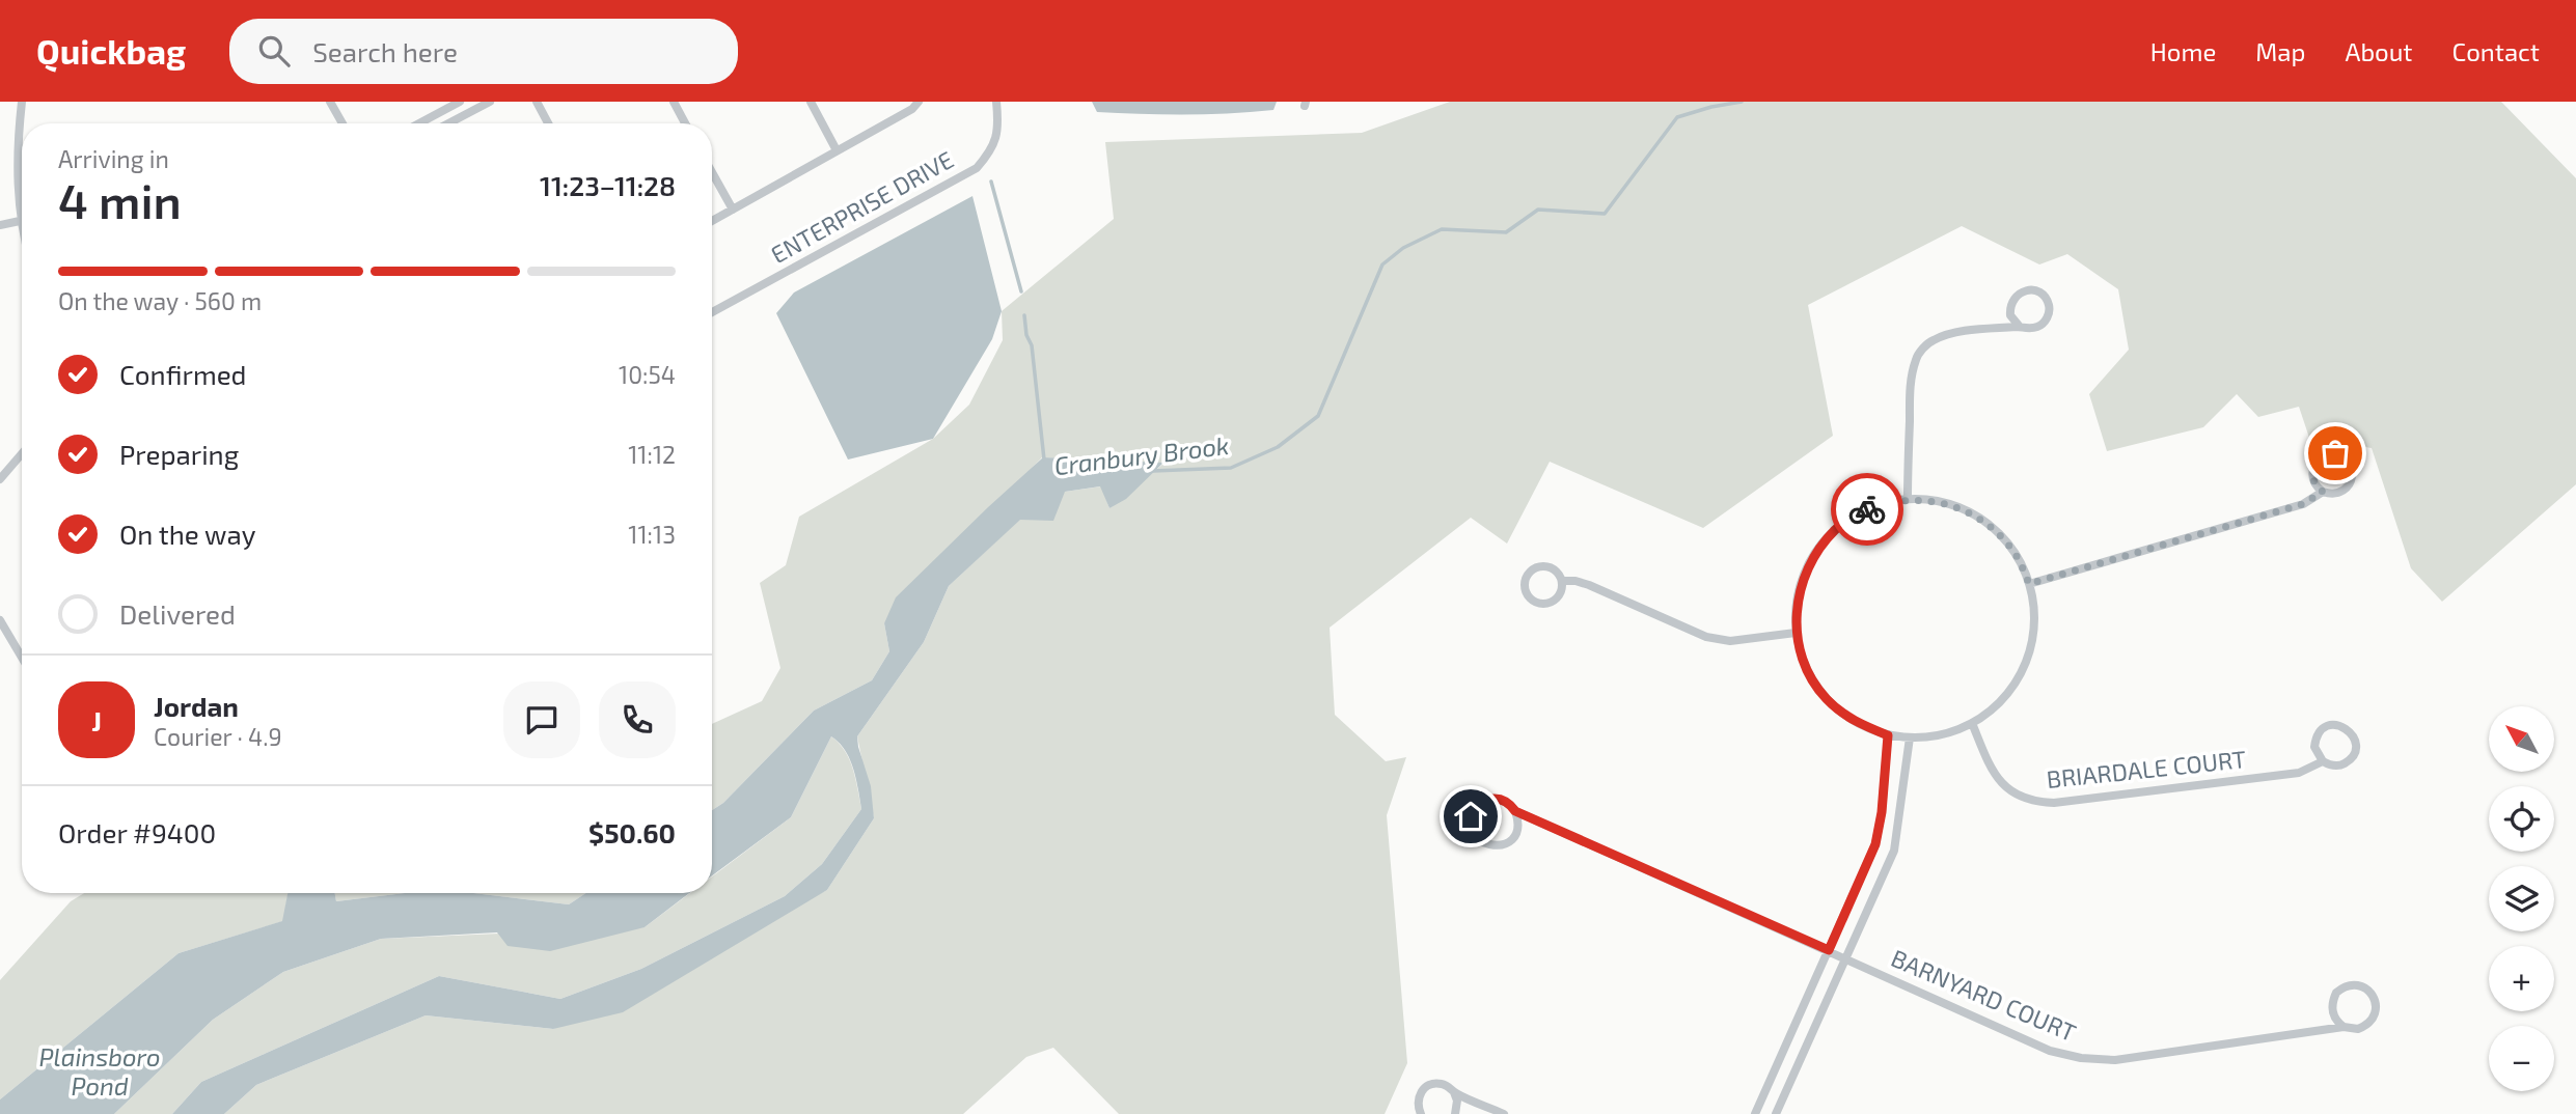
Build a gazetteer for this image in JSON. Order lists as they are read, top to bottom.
{
  "streets": {
    "street": ["ENTERPRISE DRIVE", "BRIARDALE COURT", "BARNYARD COURT"]
  },
  "water": ["Cranbury Brook", "Plainsboro Pond"],
  "north": "top left",
  "page": {
    "header": "Quickbag",
    "search": "Search here",
    "nav": [
      "Home",
      "Map",
      "About",
      "Contact"
    ],
    "heading": ["4 min", "Arriving in", "11:23–11:28"],
    "panel": [
      "Jordan",
      "Courier · 4.9",
      "Order #9400",
      "$50.60"
    ],
    "bar": "On the way · 560 m",
    "list": [
      ["Confirmed", "10:54"],
      ["Preparing", "11:12"],
      ["On the way", "11:13"],
      "Delivered"
    ],
    "round": "J",
    "map_buttons": ["+", "−"]
  }
}
